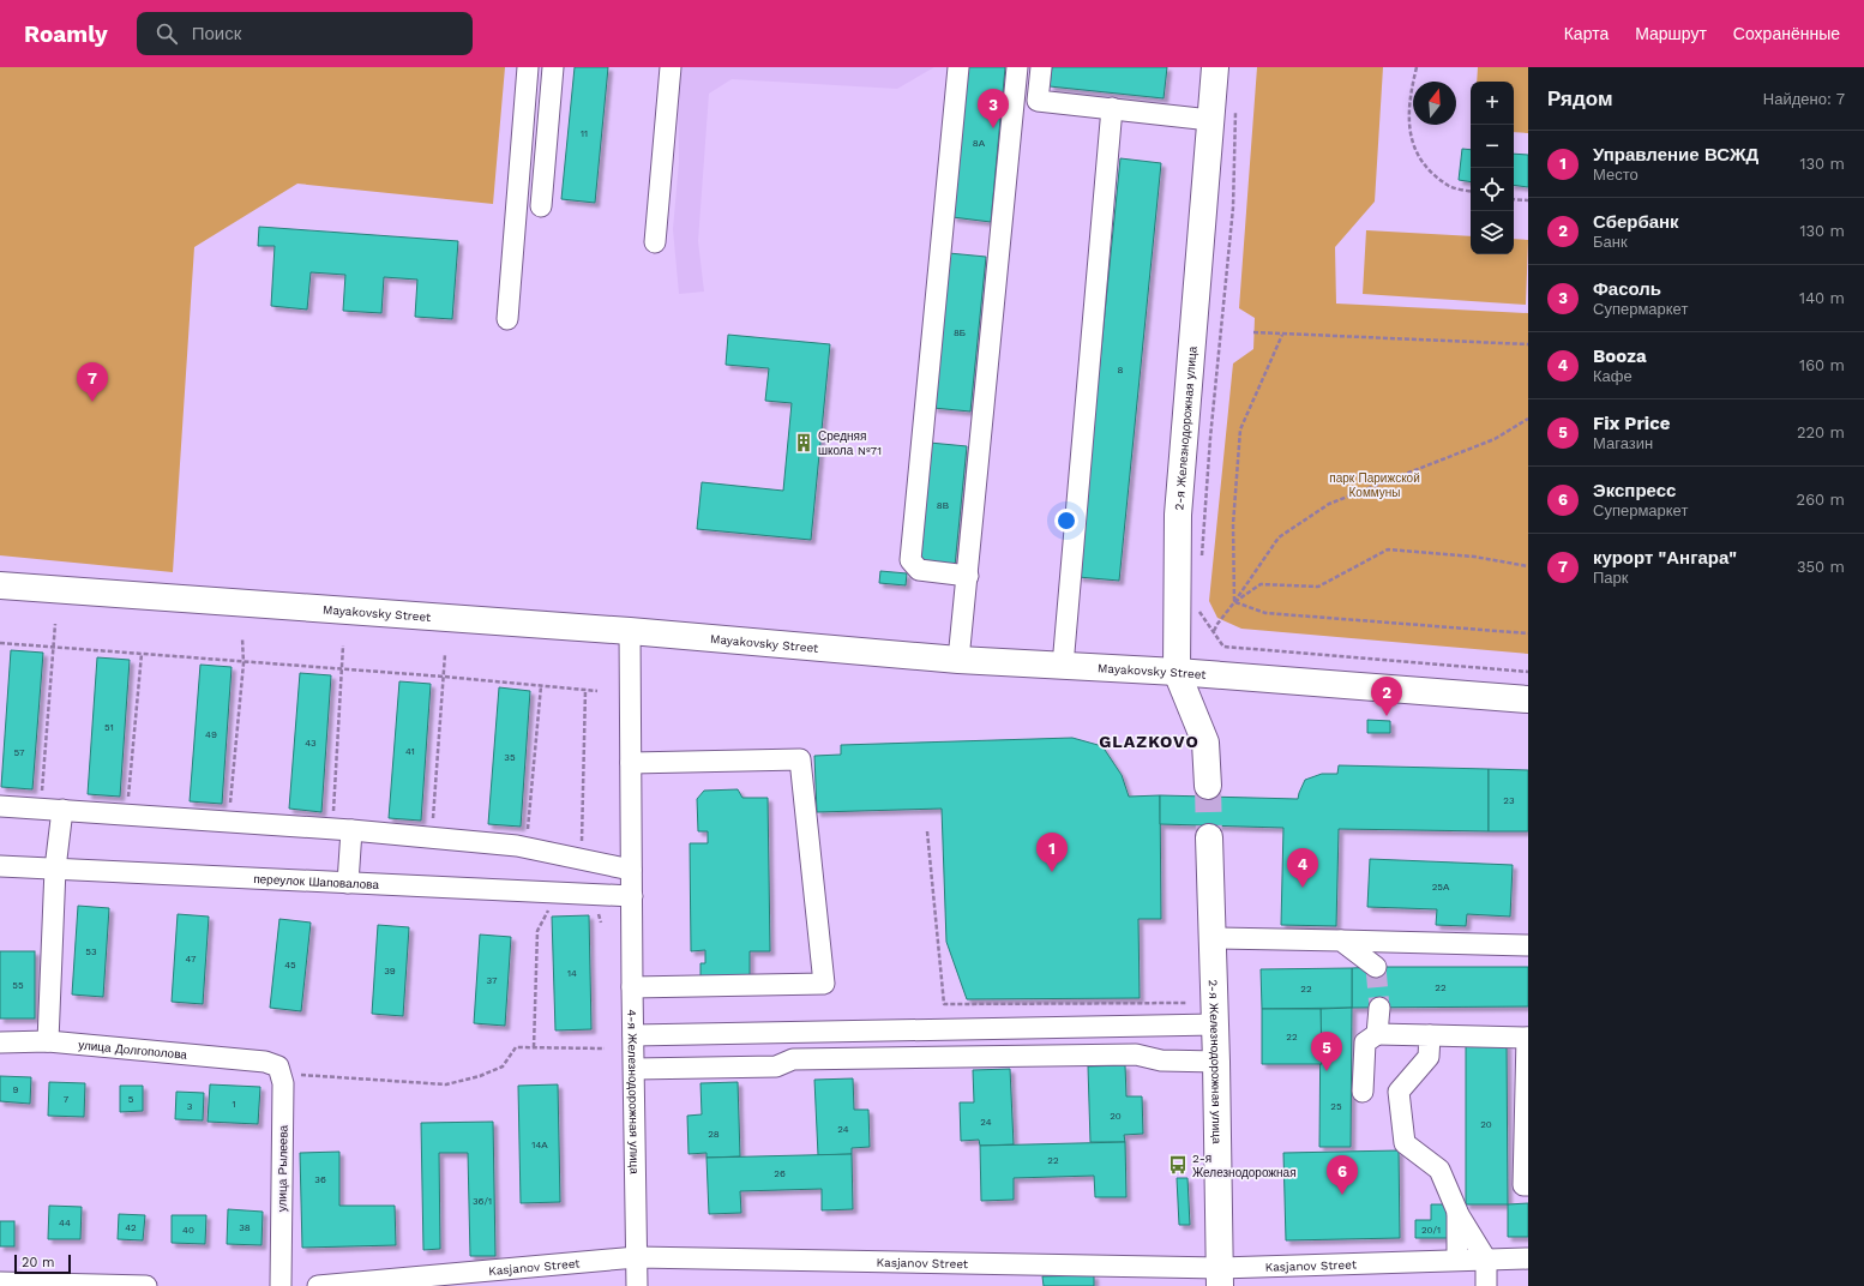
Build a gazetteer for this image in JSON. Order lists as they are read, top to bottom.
{
  "streets": {
    "main road": ["2-я Железнодорожная улица", "Mayakovsky Street"],
    "street": [
      "переулок Шаповалова",
      "улица Долгополова",
      "4-я Железнодорожная улица",
      "улица Рылеева",
      "Kasjanov Street"
    ]
  },
  "crossings": [
    ["2-я Железнодорожная улица", "Mayakovsky Street"],
    ["2-я Железнодорожная улица", "Kasjanov Street"],
    ["Mayakovsky Street", "4-я Железнодорожная улица"],
    ["переулок Шаповалова", "4-я Железнодорожная улица"],
    ["улица Долгополова", "улица Рылеева"],
    ["4-я Железнодорожная улица", "Kasjanov Street"]
  ],
  "districts": ["GLAZKOVO"],
  "parks": ["парк Парижской Коммуны"],
  "places": {
    "building": ["Средняя школа №71"],
    "bus stop": ["2-я Железнодорожная"]
  },
  "house_numbers": [
    "11",
    "8А",
    "8Б",
    "8",
    "8В",
    "51",
    "49",
    "43",
    "41",
    "57",
    "35",
    "23",
    "25А",
    "53",
    "47",
    "45",
    "39",
    "14",
    "37",
    "55",
    "22",
    "22",
    "22",
    "9",
    "7",
    "5",
    "1",
    "3",
    "25",
    "20",
    "24",
    "20",
    "24",
    "28",
    "14А",
    "22",
    "26",
    "36",
    "36/1",
    "44",
    "42",
    "38",
    "40",
    "20/1"
  ],
  "scale_bar": "20 m",
  "north": "top",
  "page": {
    "header": "Roamly",
    "search": "Поиск",
    "nav": ["Карта", "Маршрут", "Сохранённые"],
    "heading": ["Рядом", "Найдено: 7"],
    "map_buttons": ["+", "−"],
    "pins": [
      "3",
      "7",
      "2",
      "1",
      "4",
      "5",
      "6"
    ],
    "list": [
      {
        "mark": "1",
        "name": "Управление ВСЖД",
        "note": "Место",
        "value": "130 m"
      },
      {
        "mark": "2",
        "name": "Сбербанк",
        "note": "Банк",
        "value": "130 m"
      },
      {
        "mark": "3",
        "name": "Фасоль",
        "note": "Супермаркет",
        "value": "140 m"
      },
      {
        "mark": "4",
        "name": "Booza",
        "note": "Кафе",
        "value": "160 m"
      },
      {
        "mark": "5",
        "name": "Fix Price",
        "note": "Магазин",
        "value": "220 m"
      },
      {
        "mark": "6",
        "name": "Экспресс",
        "note": "Супермаркет",
        "value": "260 m"
      },
      {
        "mark": "7",
        "name": "курорт \"Ангара\"",
        "note": "Парк",
        "value": "350 m"
      }
    ],
    "scale": "20 m"
  }
}
